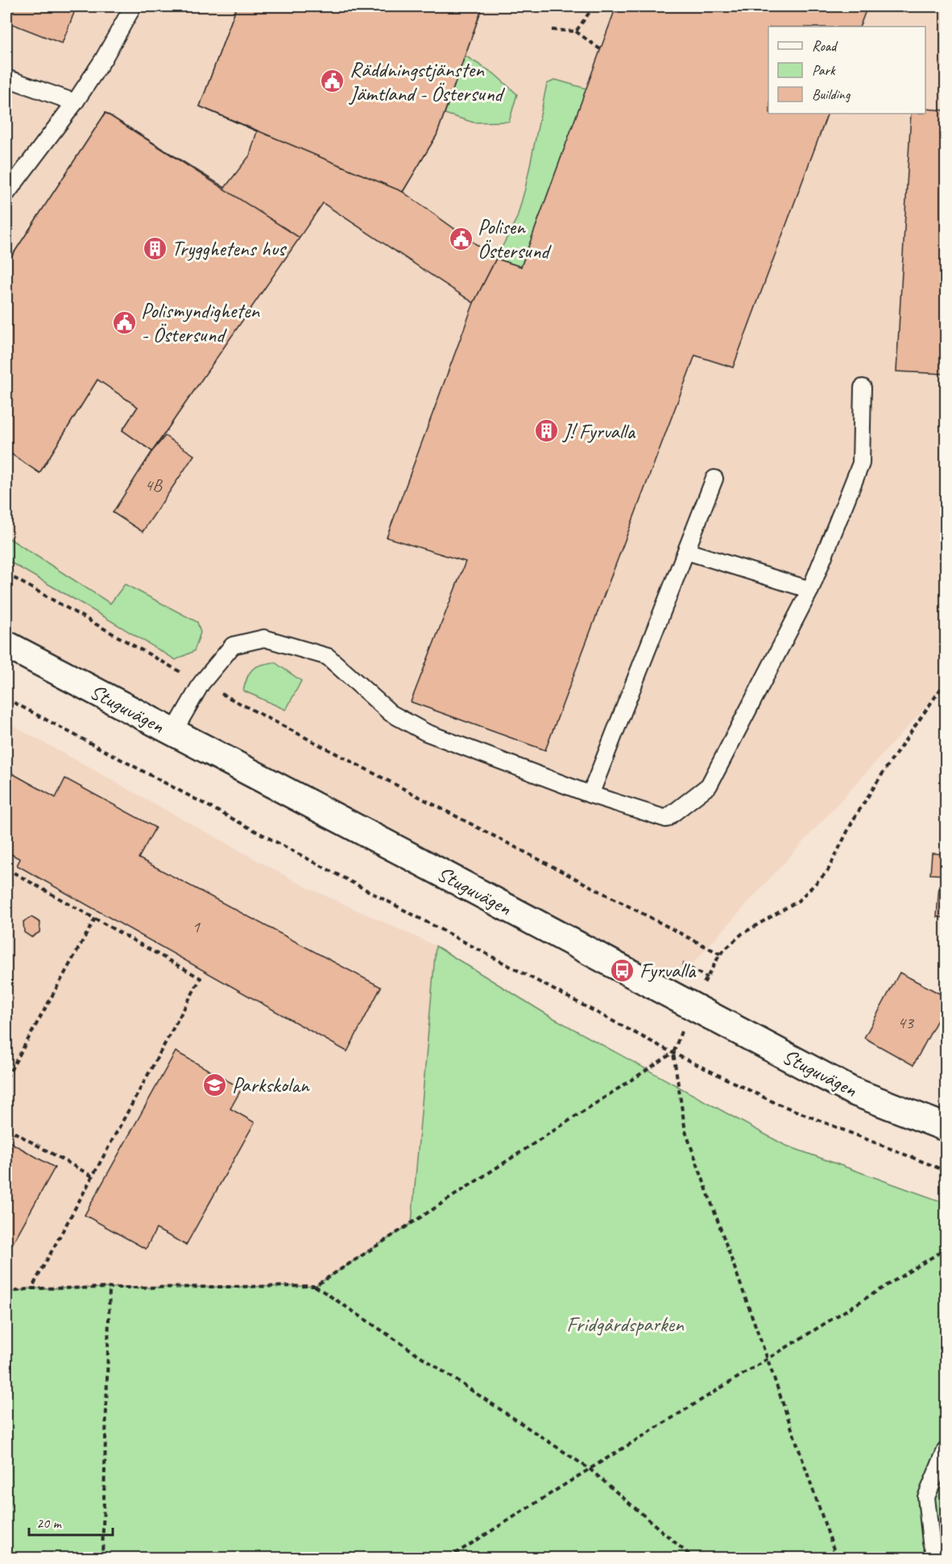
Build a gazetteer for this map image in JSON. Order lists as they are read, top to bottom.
{
  "streets": {
    "main road": ["Stuguvägen"]
  },
  "parks": ["Fridgårdsparken"],
  "places": {
    "public building": ["Räddningstjänsten Jämtland - Östersund", "Polisen Östersund", "Polismyndigheten - Östersund"],
    "building": ["Trygghetens hus", "J! Fyrvalla"],
    "bus stop": ["Fyrvalla"],
    "school or university": ["Parkskolan"]
  },
  "house_numbers": ["4B", "1", "43"],
  "legend": ["Road", "Park", "Building"],
  "scale_bar": "20 m"
}
